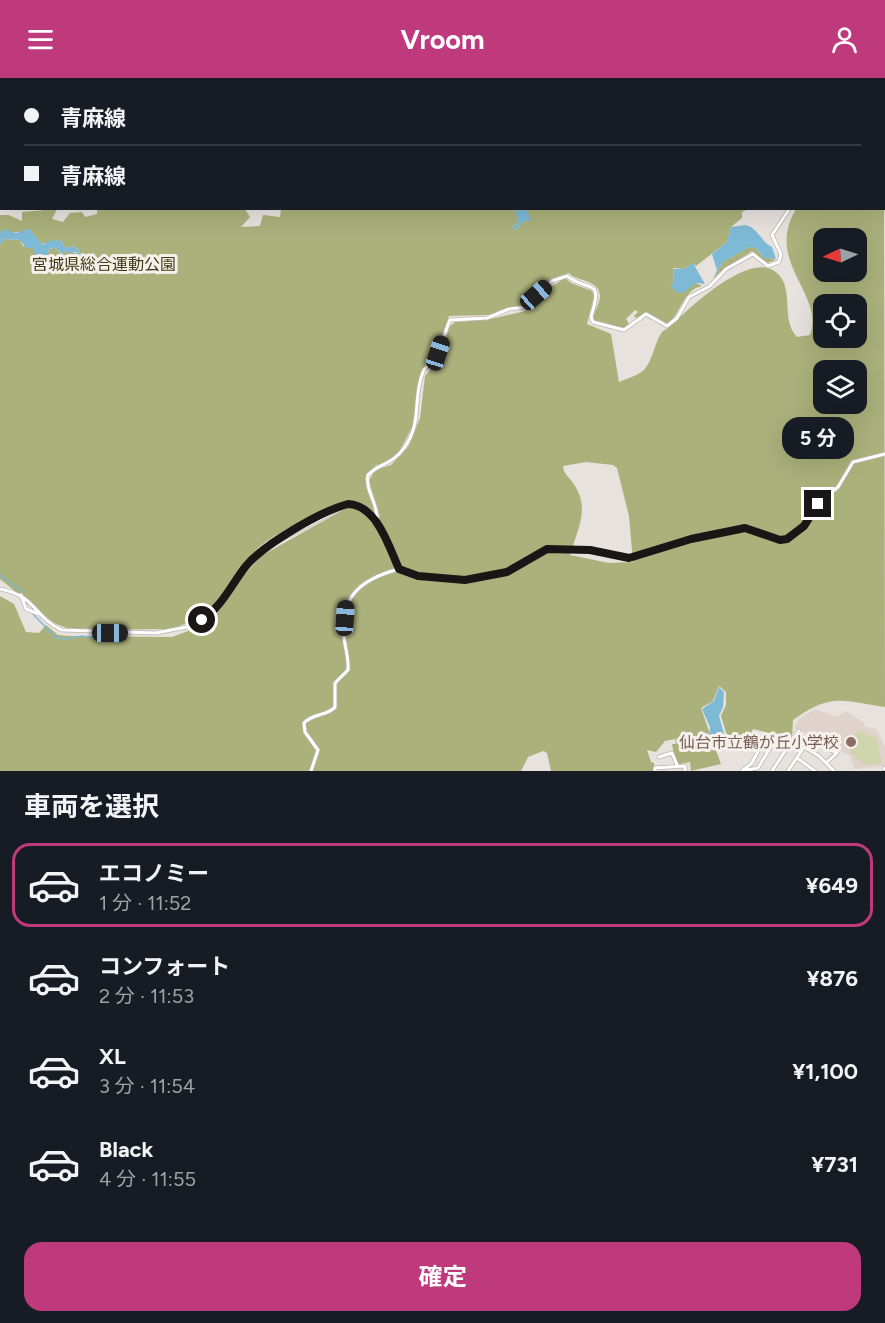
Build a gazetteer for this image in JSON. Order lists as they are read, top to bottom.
{
  "parks": ["宮城県総合運動公園"],
  "places": ["仙台市立鶴が丘小学校"],
  "north": "left",
  "page": {
    "header": "Vroom",
    "banner": ["青麻線", "青麻線"],
    "bubble": "5 分",
    "heading": "車両を選択",
    "list": [
      {
        "name": "エコノミー",
        "note": "1 分 · 11:52",
        "value": "¥649"
      },
      {
        "name": "コンフォート",
        "note": "2 分 · 11:53",
        "value": "¥876"
      },
      {
        "name": "XL",
        "note": "3 分 · 11:54",
        "value": "¥1,100"
      },
      {
        "name": "Black",
        "note": "4 分 · 11:55",
        "value": "¥731"
      }
    ],
    "buttons": "確定"
  }
}
